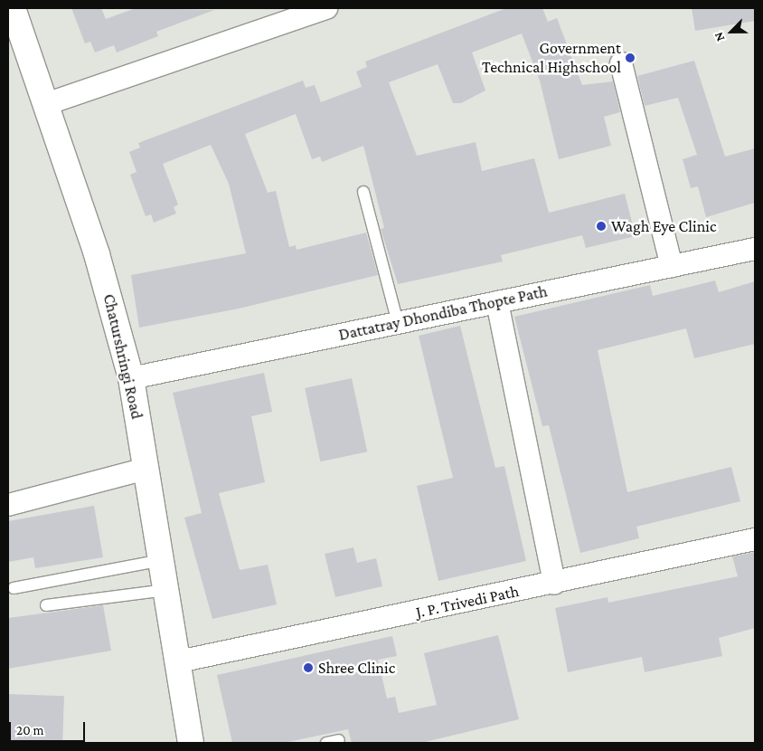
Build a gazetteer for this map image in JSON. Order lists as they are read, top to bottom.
{
  "streets": {
    "street": ["Dattatray Dhondiba Thopte Path", "Chaturshringi Road", "J. P. Trivedi Path"]
  },
  "crossings": [
    ["Dattatray Dhondiba Thopte Path", "Chaturshringi Road"],
    ["Chaturshringi Road", "J. P. Trivedi Path"]
  ],
  "places": ["Government Technical Highschool", "Wagh Eye Clinic", "Shree Clinic"],
  "scale_bar": "20 m",
  "north": "bottom left"
}
